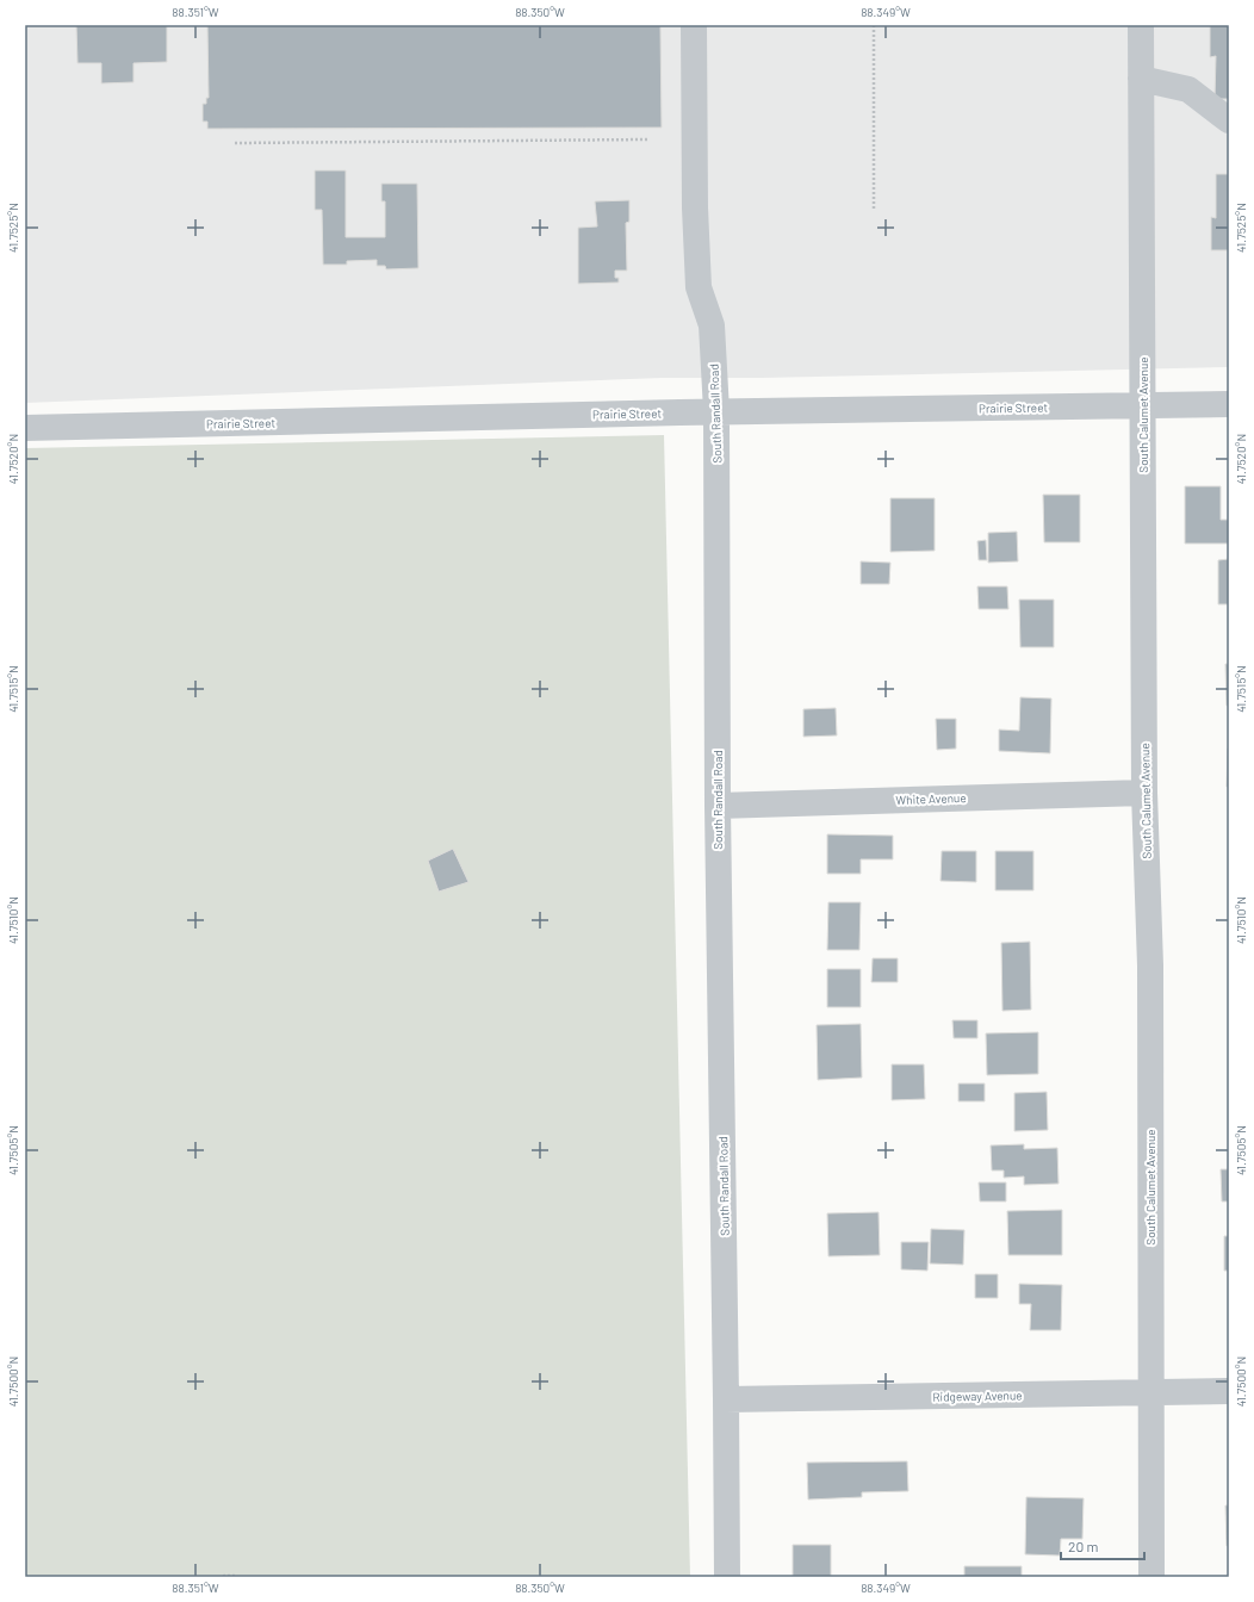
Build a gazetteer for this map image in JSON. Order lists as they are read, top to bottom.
{
  "streets": {
    "street": [
      "Prairie Street",
      "South Randall Road",
      "South Calumet Avenue",
      "White Avenue",
      "Ridgeway Avenue"
    ]
  },
  "crossings": [
    ["Prairie Street", "South Randall Road"],
    ["Prairie Street", "South Calumet Avenue"],
    ["South Randall Road", "White Avenue"],
    ["South Randall Road", "Ridgeway Avenue"],
    ["South Calumet Avenue", "White Avenue"],
    ["South Calumet Avenue", "Ridgeway Avenue"]
  ],
  "scale_bar": "20 m",
  "coordinates": [
    "88.351°W",
    "88.350°W",
    "88.349°W",
    "41.7525°N",
    "41.7520°N",
    "41.7515°N",
    "41.7510°N",
    "41.7505°N",
    "41.7500°N"
  ]
}
